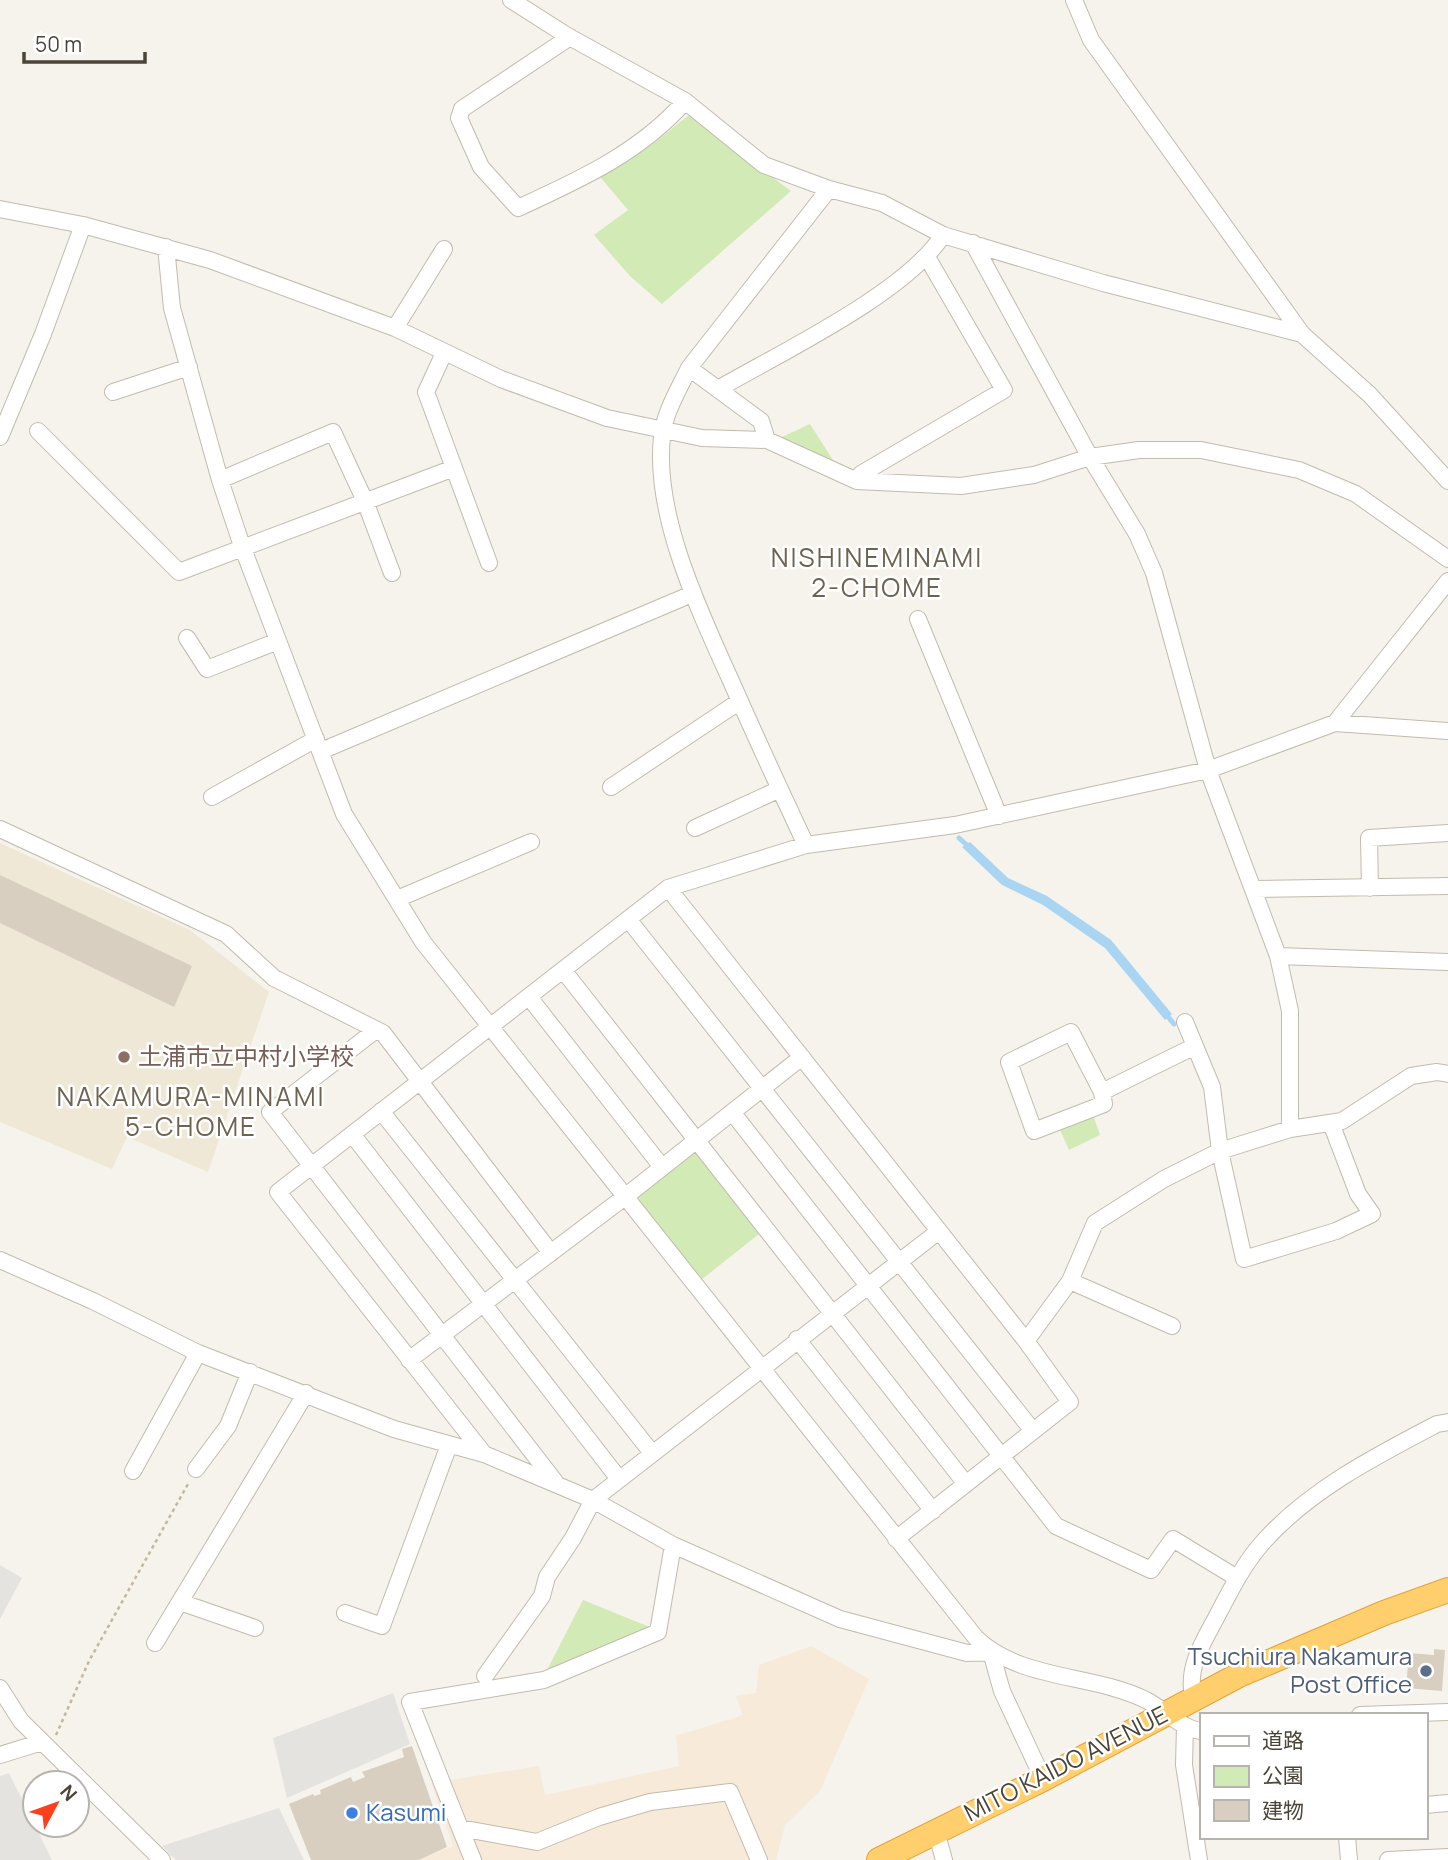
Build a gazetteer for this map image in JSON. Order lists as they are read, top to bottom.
{
  "streets": {
    "highway": ["MITO KAIDO AVENUE"]
  },
  "districts": ["NISHINEMINAMI 2-CHOME", "NAKAMURA-MINAMI 5-CHOME"],
  "places": ["土浦市立中村小学校", "Tsuchiura Nakamura Post Office", "Kasumi"],
  "legend": ["道路", "公園", "建物"],
  "scale_bar": "50 m",
  "north": "top right"
}
